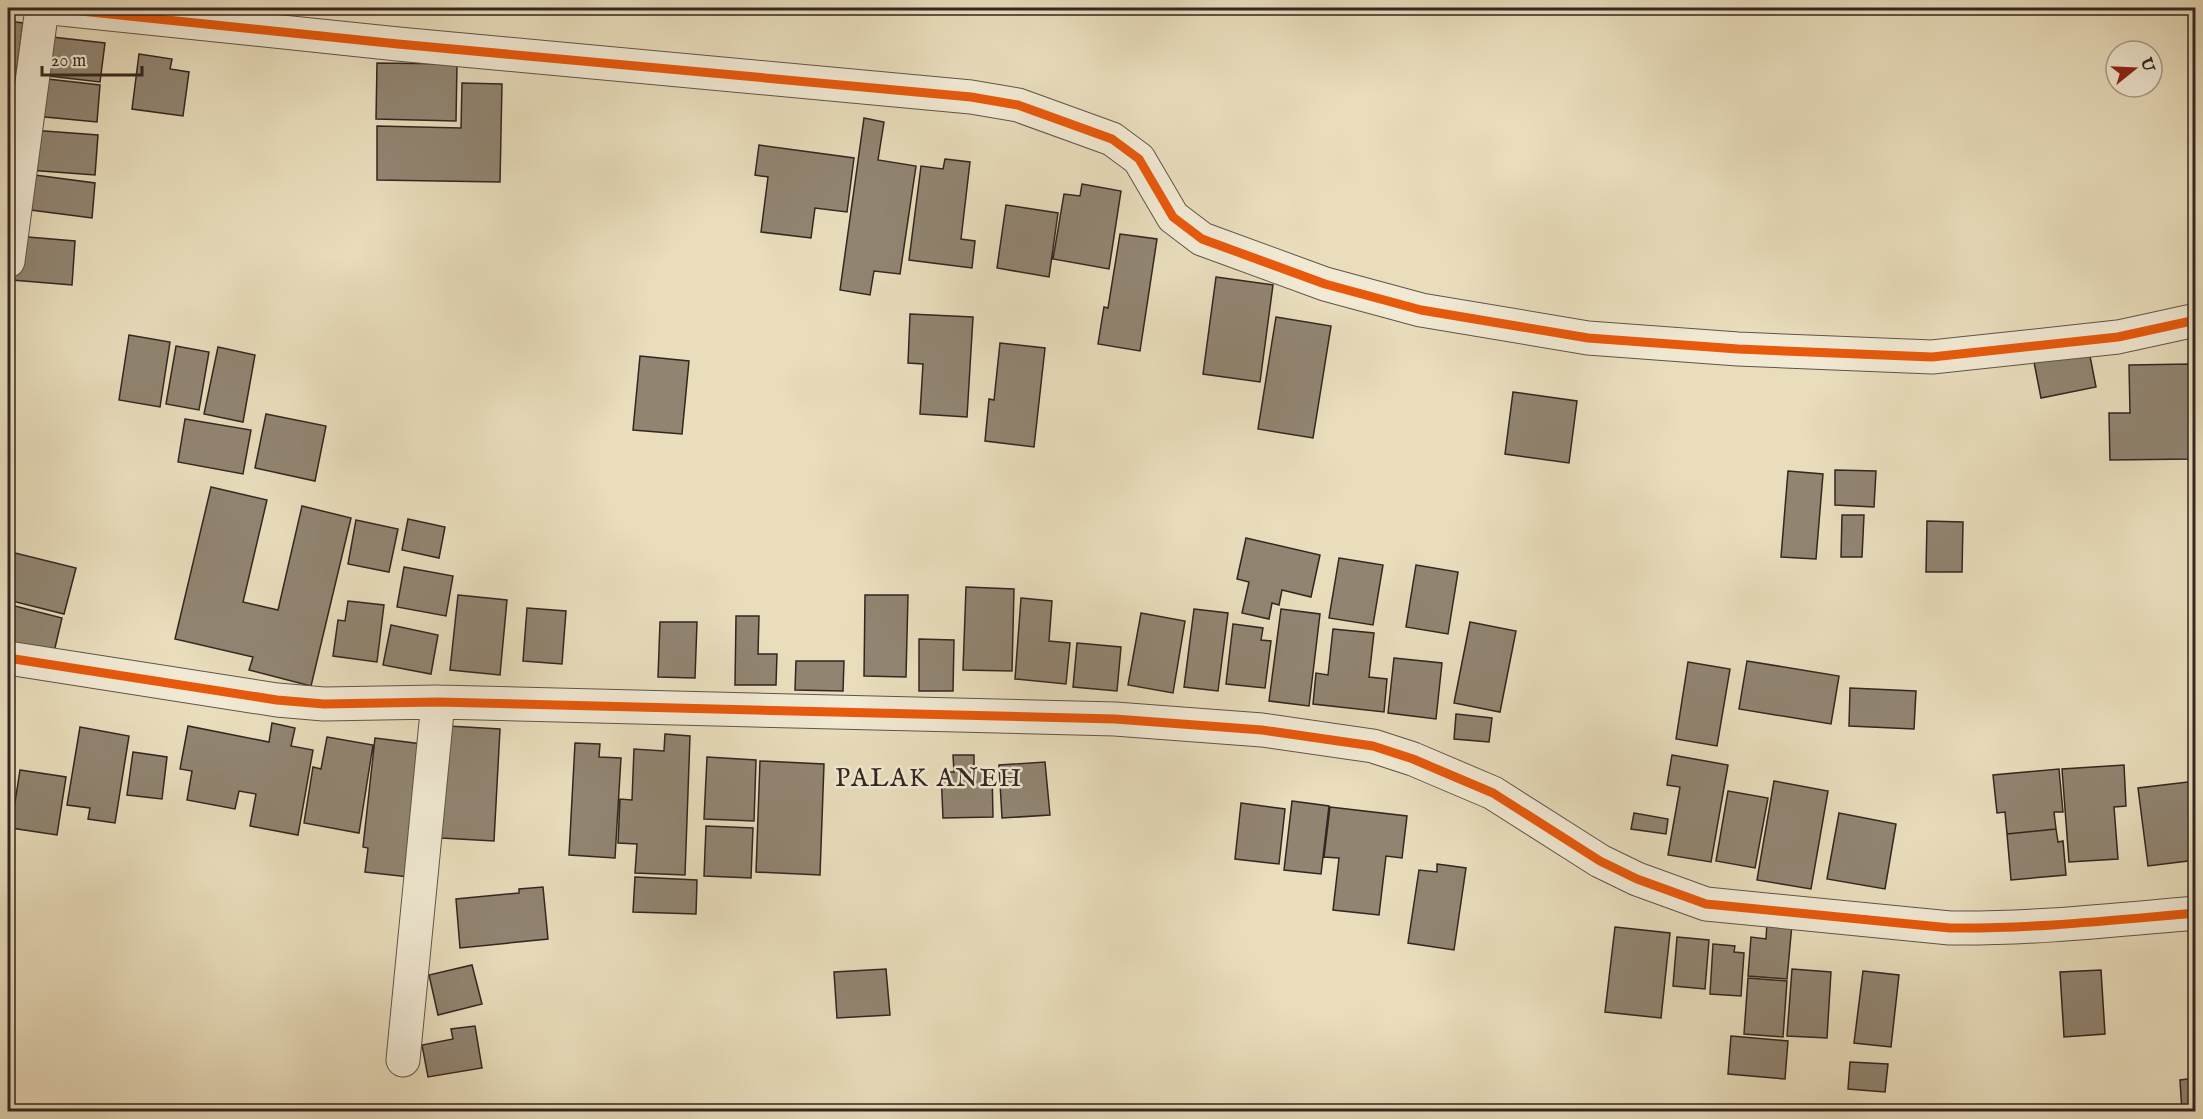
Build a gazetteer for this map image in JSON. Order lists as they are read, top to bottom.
{
  "districts": ["PALAK ANEH"],
  "scale_bar": "20 m",
  "north": "right"
}
